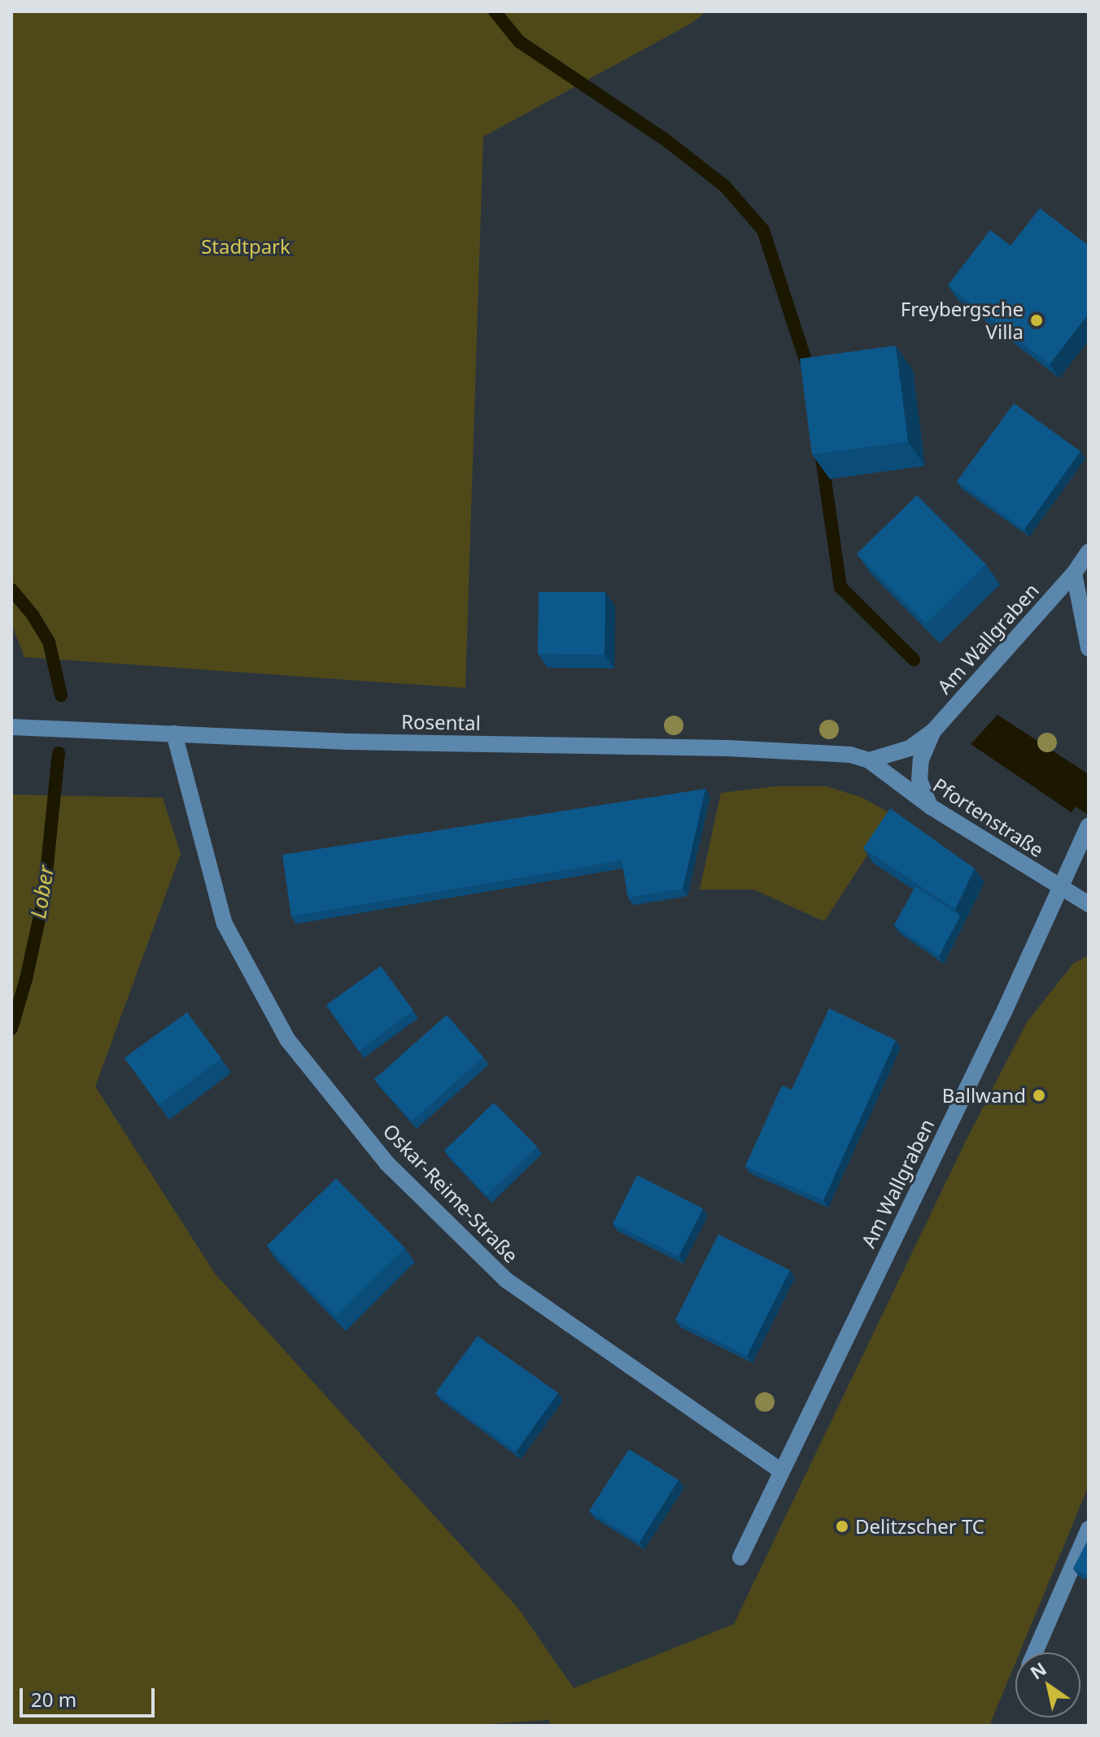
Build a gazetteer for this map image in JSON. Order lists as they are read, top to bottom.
{
  "streets": {
    "street": [
      "Am Wallgraben",
      "Rosental",
      "Pfortenstraße",
      "Oskar-Reime-Straße"
    ]
  },
  "crossings": [
    ["Am Wallgraben", "Rosental"],
    ["Am Wallgraben", "Pfortenstraße"],
    ["Am Wallgraben", "Oskar-Reime-Straße"],
    ["Rosental", "Pfortenstraße"],
    ["Rosental", "Oskar-Reime-Straße"]
  ],
  "water": ["Lober"],
  "parks": ["Stadtpark"],
  "places": ["Freybergsche Villa", "Ballwand", "Delitzscher TC"],
  "scale_bar": "20 m",
  "north": "top left"
}
